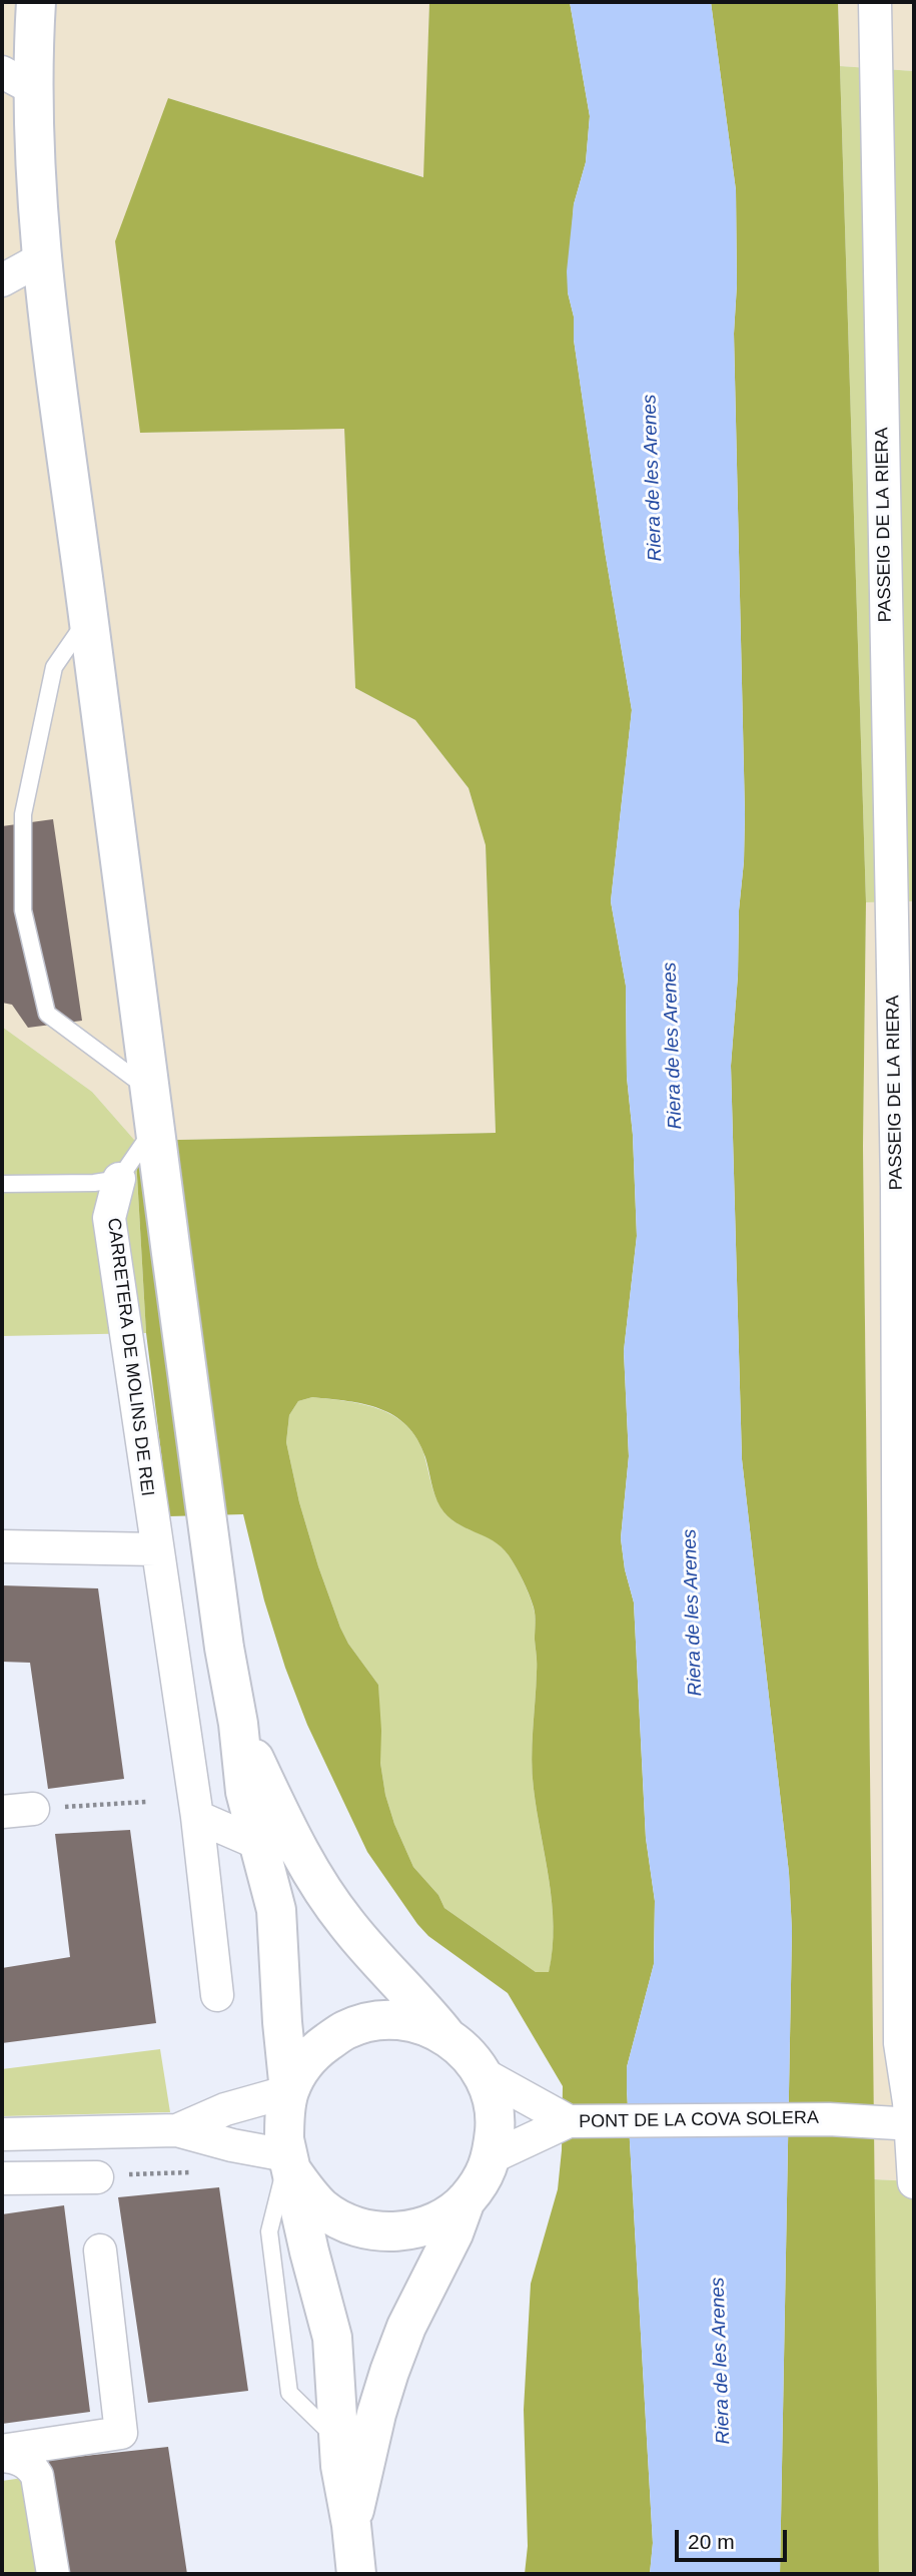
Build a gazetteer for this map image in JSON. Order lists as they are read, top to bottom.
{
  "streets": {
    "street": ["PASSEIG DE LA RIERA", "CARRETERA DE MOLINS DE REI", "PONT DE LA COVA SOLERA"]
  },
  "crossings": [
    ["PASSEIG DE LA RIERA", "PONT DE LA COVA SOLERA"]
  ],
  "water": ["Riera de les Arenes"],
  "scale_bar": "20 m"
}
